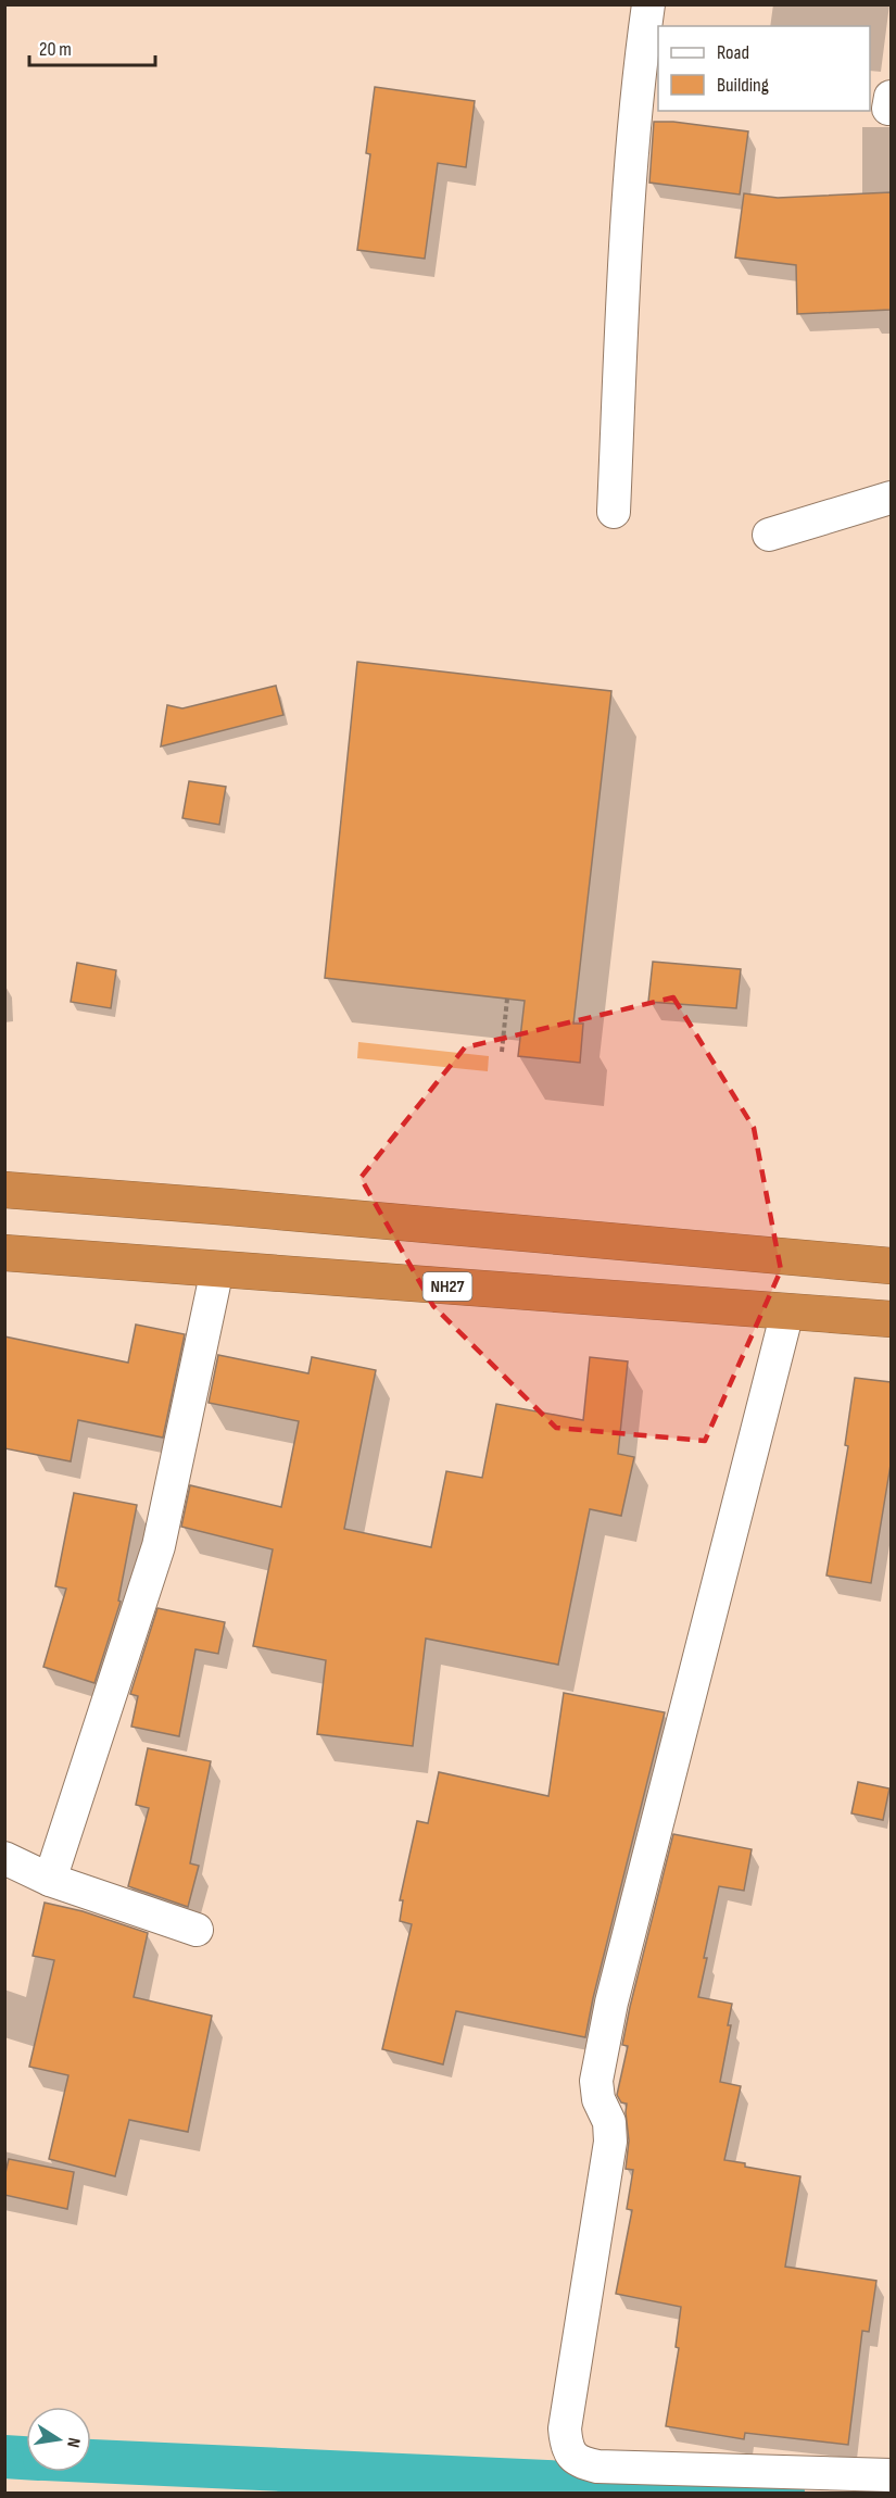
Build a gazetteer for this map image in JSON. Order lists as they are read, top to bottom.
{
  "streets": {
    "highway": ["NH27"]
  },
  "legend": ["Road", "Building"],
  "scale_bar": "20 m",
  "north": "right"
}
